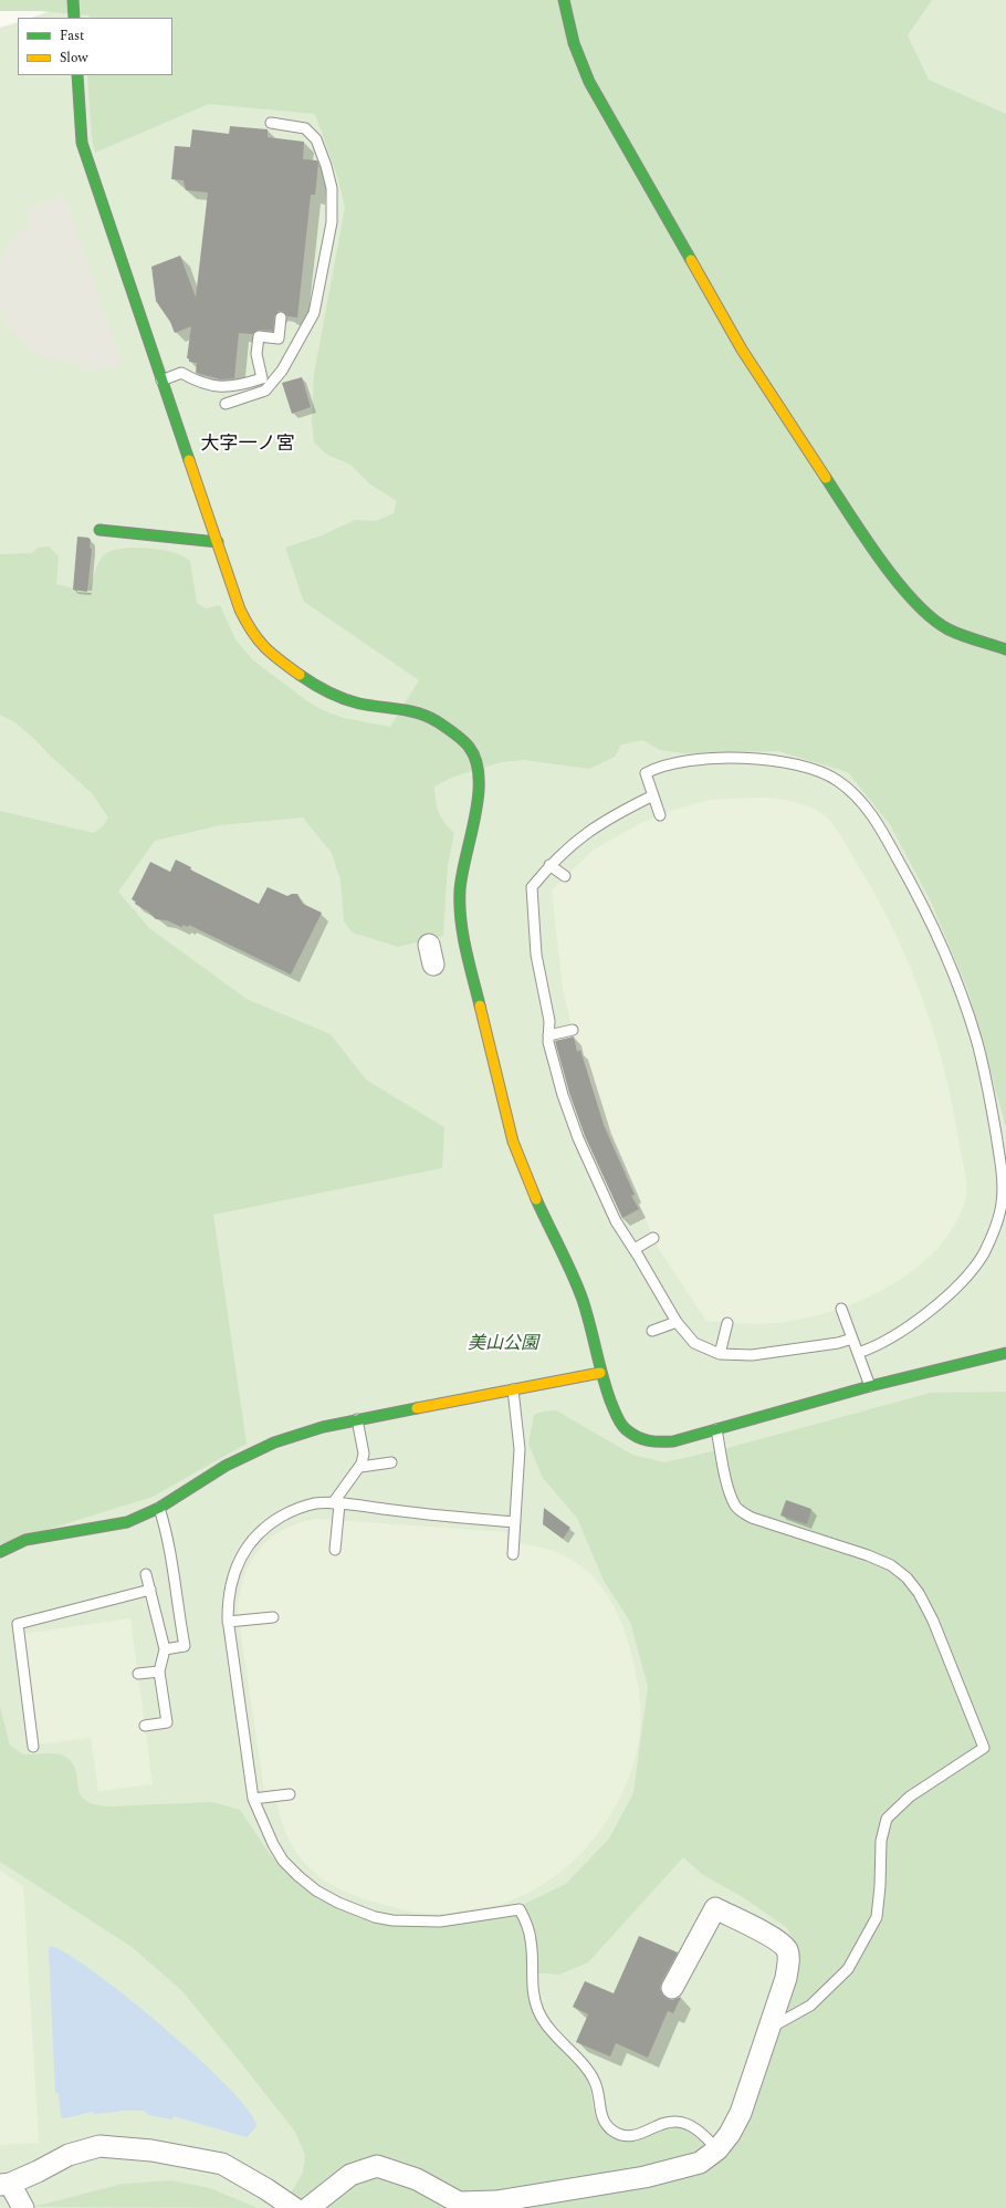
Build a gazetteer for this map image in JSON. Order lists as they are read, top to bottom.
{
  "districts": ["大字一ノ宮"],
  "parks": ["美山公園"],
  "legend": ["Fast", "Slow"]
}
